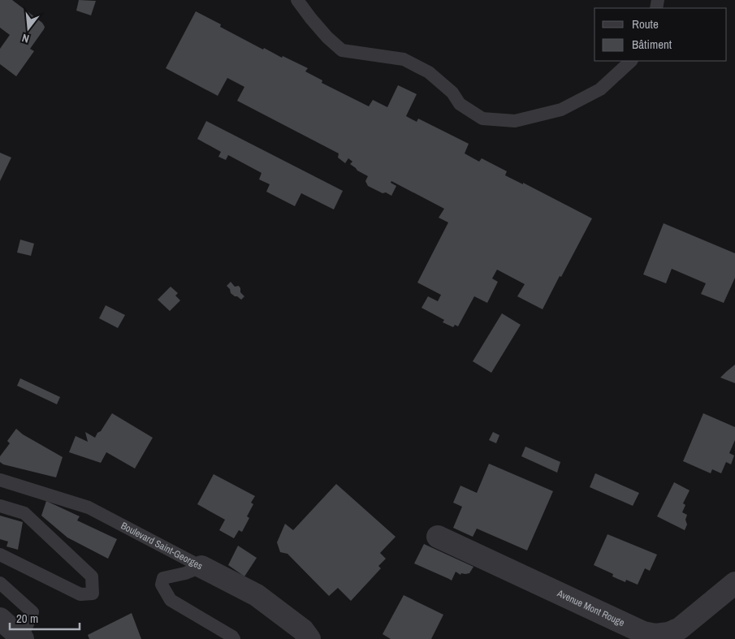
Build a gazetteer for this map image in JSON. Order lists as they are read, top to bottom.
{
  "streets": {
    "street": ["Boulevard Saint-Georges", "Avenue Mont Rouge"]
  },
  "legend": ["Route", "Bâtiment"],
  "scale_bar": "20 m",
  "north": "bottom"
}
